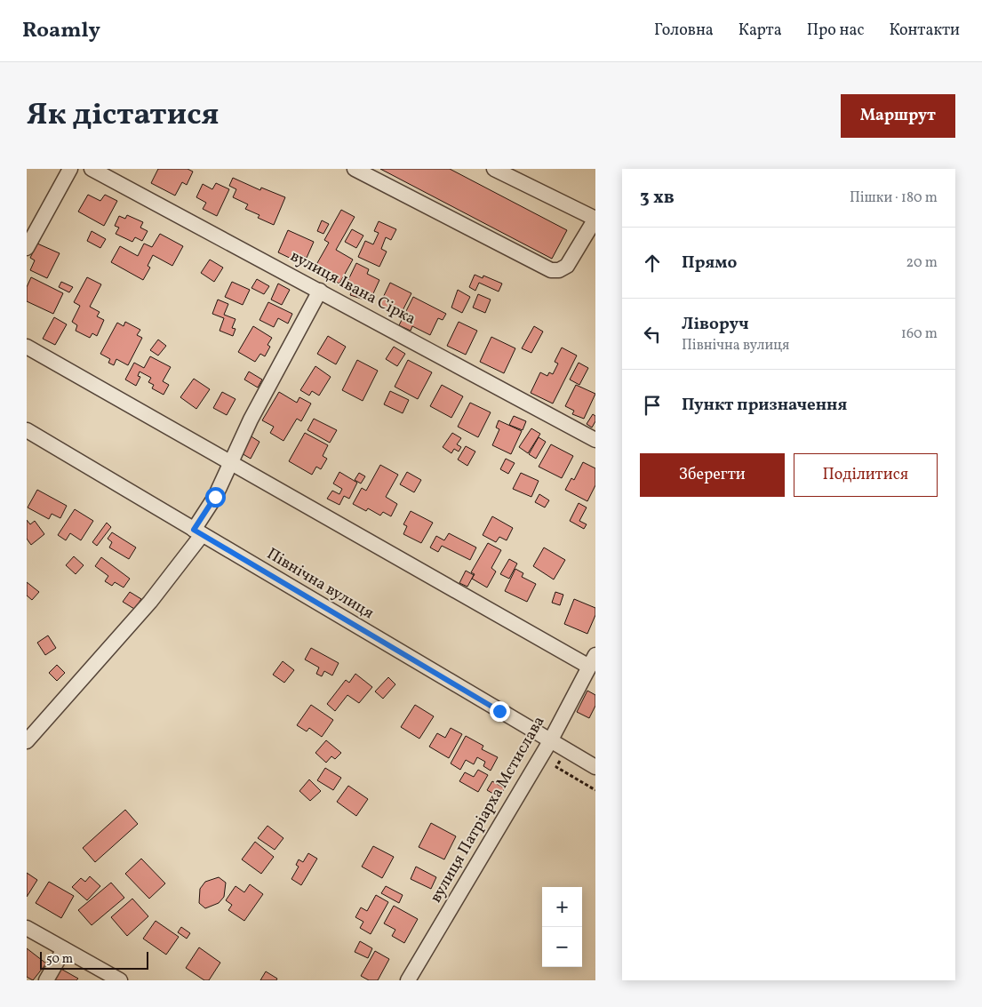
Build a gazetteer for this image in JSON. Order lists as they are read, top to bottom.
{
  "streets": {
    "street": ["вулиця Івана Сірка", "Північна вулиця", "вулиця Патріарха Мстислава"]
  },
  "crossings": [
    ["Північна вулиця", "вулиця Патріарха Мстислава"]
  ],
  "scale_bar": "50 m",
  "page": {
    "header": "Roamly",
    "nav": [
      "Головна",
      "Карта",
      "Про нас",
      "Контакти"
    ],
    "title": "Як дістатися",
    "buttons": [
      "Маршрут",
      ["Зберегти", "Поділитися"]
    ],
    "heading": ["3 хв", "Пішки · 180 m"],
    "list": [
      ["Прямо", "20 m"],
      ["Ліворуч", "Північна вулиця", "160 m"],
      "Пункт призначення"
    ],
    "map_buttons": ["+", "−"],
    "scale": "50 m"
  }
}
